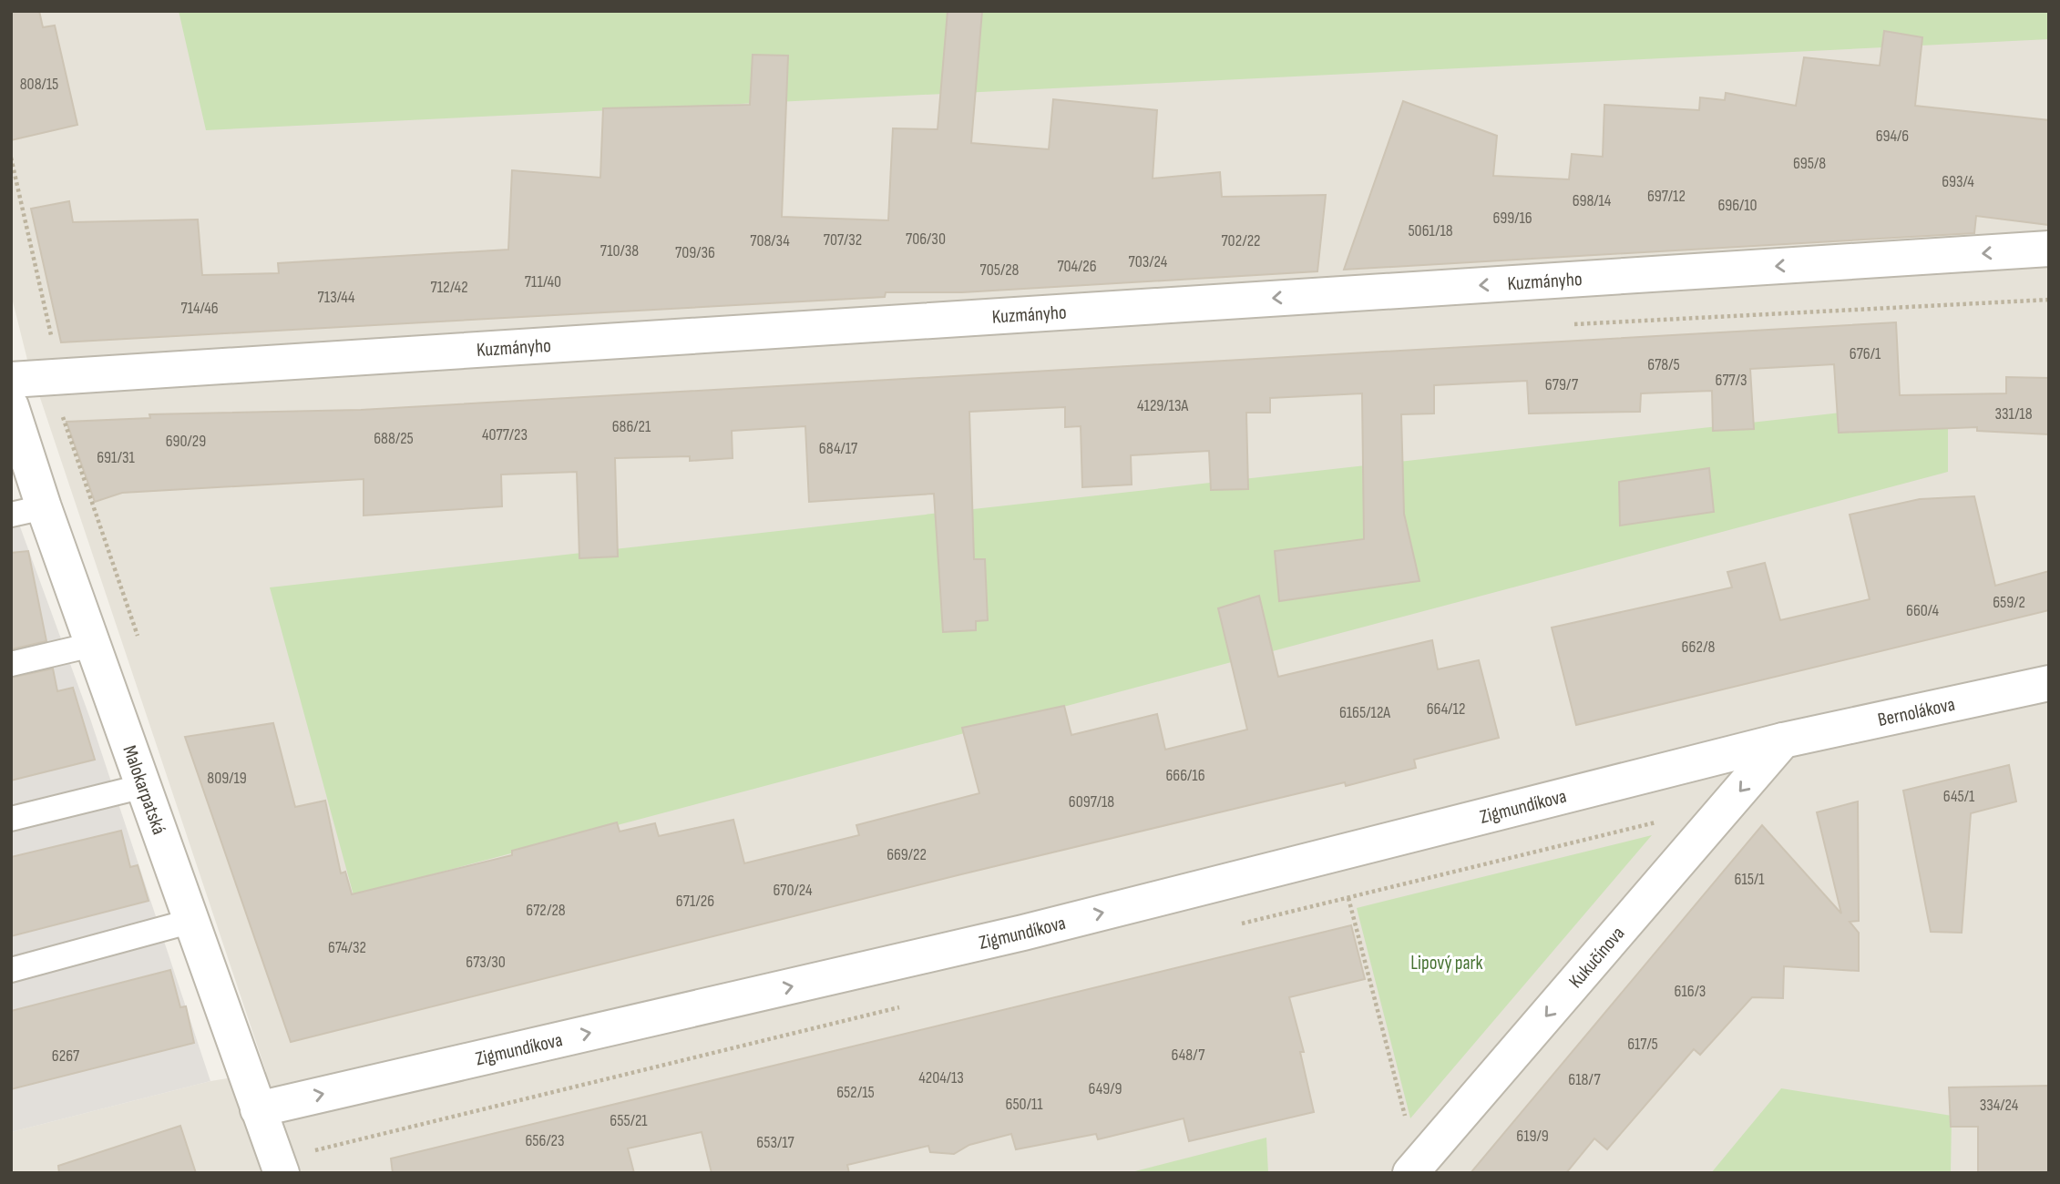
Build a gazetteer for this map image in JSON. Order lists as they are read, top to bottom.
{
  "streets": {
    "street": [
      "Kuzmányho",
      "Bernolákova",
      "Malokarpatská",
      "Zigmundíkova",
      "Kukučínova"
    ]
  },
  "crossings": [
    ["Bernolákova", "Zigmundíkova"],
    ["Bernolákova", "Kukučínova"],
    ["Malokarpatská", "Zigmundíkova"],
    ["Zigmundíkova", "Kukučínova"]
  ],
  "one_way": ["Kuzmányho", "Zigmundíkova", "Kukučínova"],
  "parks": ["Lipový park"],
  "house_numbers": [
    "808/15",
    "694/6",
    "695/8",
    "693/4",
    "697/12",
    "698/14",
    "696/10",
    "699/16",
    "5061/18",
    "706/30",
    "707/32",
    "708/34",
    "702/22",
    "710/38",
    "709/36",
    "703/24",
    "704/26",
    "705/28",
    "711/40",
    "712/42",
    "713/44",
    "714/46",
    "676/1",
    "678/5",
    "677/3",
    "679/7",
    "4129/13A",
    "331/18",
    "686/21",
    "4077/23",
    "688/25",
    "690/29",
    "684/17",
    "691/31",
    "659/2",
    "660/4",
    "662/8",
    "664/12",
    "6165/12A",
    "666/16",
    "809/19",
    "645/1",
    "6097/18",
    "669/22",
    "615/1",
    "670/24",
    "671/26",
    "672/28",
    "674/32",
    "673/30",
    "616/3",
    "617/5",
    "648/7",
    "6267",
    "4204/13",
    "618/7",
    "649/9",
    "652/15",
    "650/11",
    "334/24",
    "655/21",
    "619/9",
    "656/23",
    "653/17"
  ]
}
